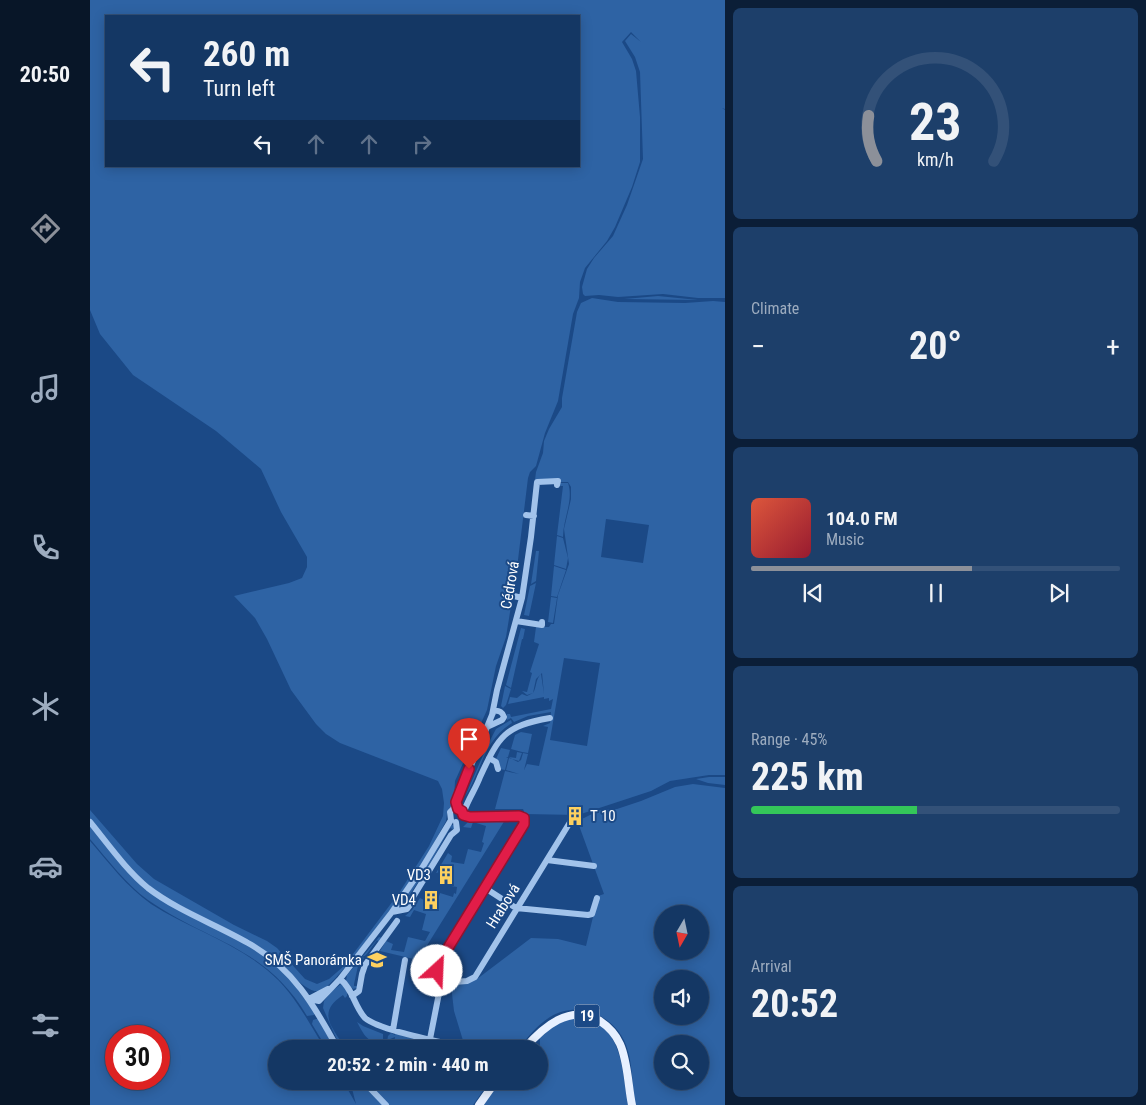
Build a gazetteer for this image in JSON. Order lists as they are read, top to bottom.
{
  "streets": {
    "main road": ["19"],
    "street": ["Cédrová", "Hrabová"]
  },
  "places": {
    "building": ["T 10", "VD3", "VD4"],
    "school or university": ["SMŠ Panorámka"]
  },
  "north": "bottom",
  "page": {
    "tabs": "20:50",
    "turn": ["260 m", "Turn left"],
    "tile": [
      "Climate",
      ["Range · 45%", "225 km"],
      ["Arrival", "20:52"]
    ],
    "heat": ["−", "20°", "+"],
    "song": ["104.0 FM", "Music"],
    "limit": "30",
    "trip": "20:52 · 2 min · 440 m",
    "gauge": ["23", "km/h"]
  }
}
